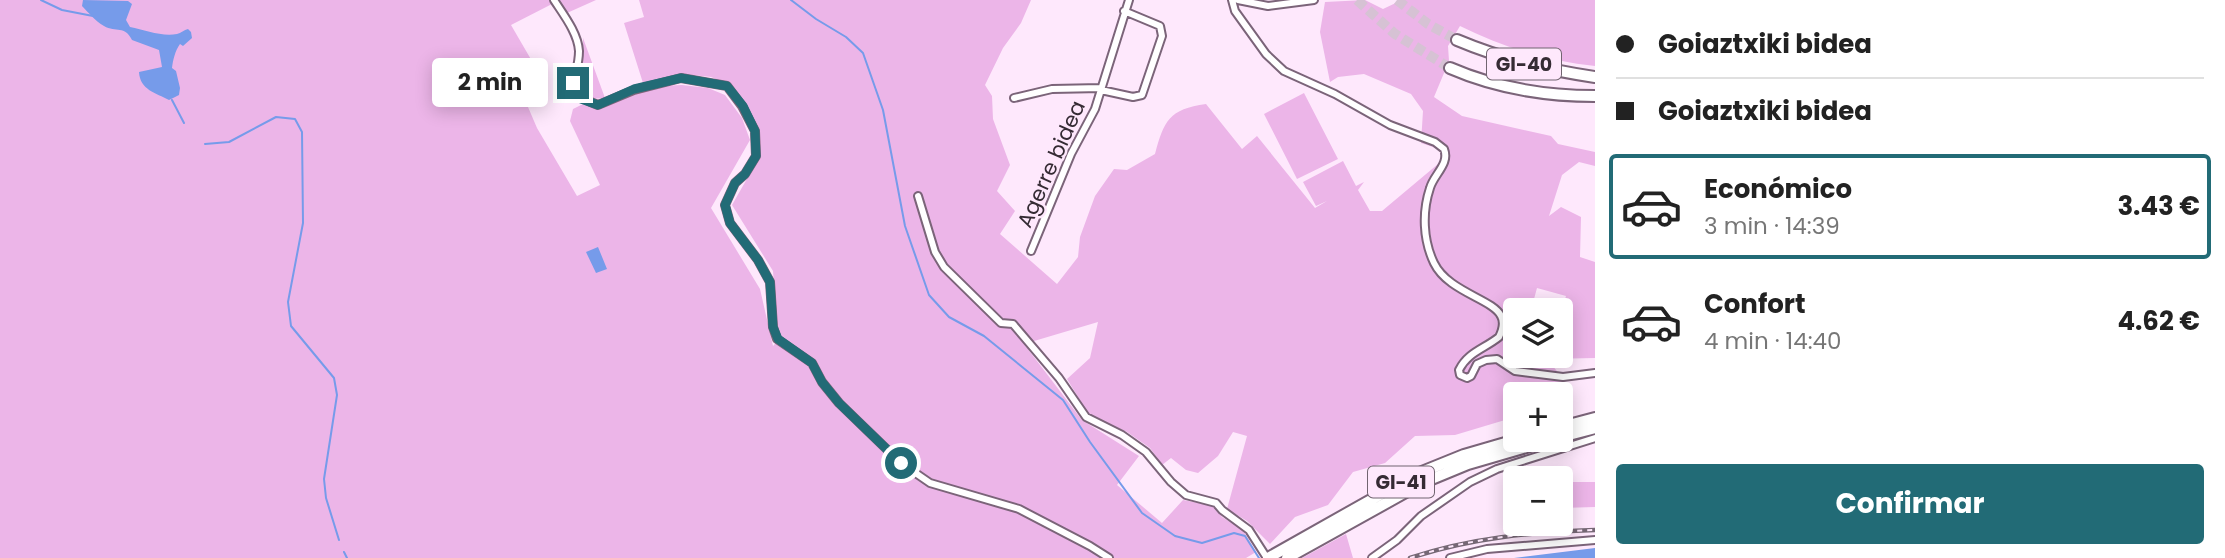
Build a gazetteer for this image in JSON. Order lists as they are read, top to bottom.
{
  "streets": {
    "highway": ["GI-40", "GI-41"],
    "street": ["Agerre bidea"]
  },
  "page": {
    "banner": ["Goiaztxiki bidea", "Goiaztxiki bidea"],
    "bubble": "2 min",
    "list": [
      {
        "name": "Económico",
        "note": "3 min · 14:39",
        "value": "3.43 €"
      },
      {
        "name": "Confort",
        "note": "4 min · 14:40",
        "value": "4.62 €"
      }
    ],
    "map_buttons": ["+", "−"],
    "buttons": "Confirmar"
  }
}
